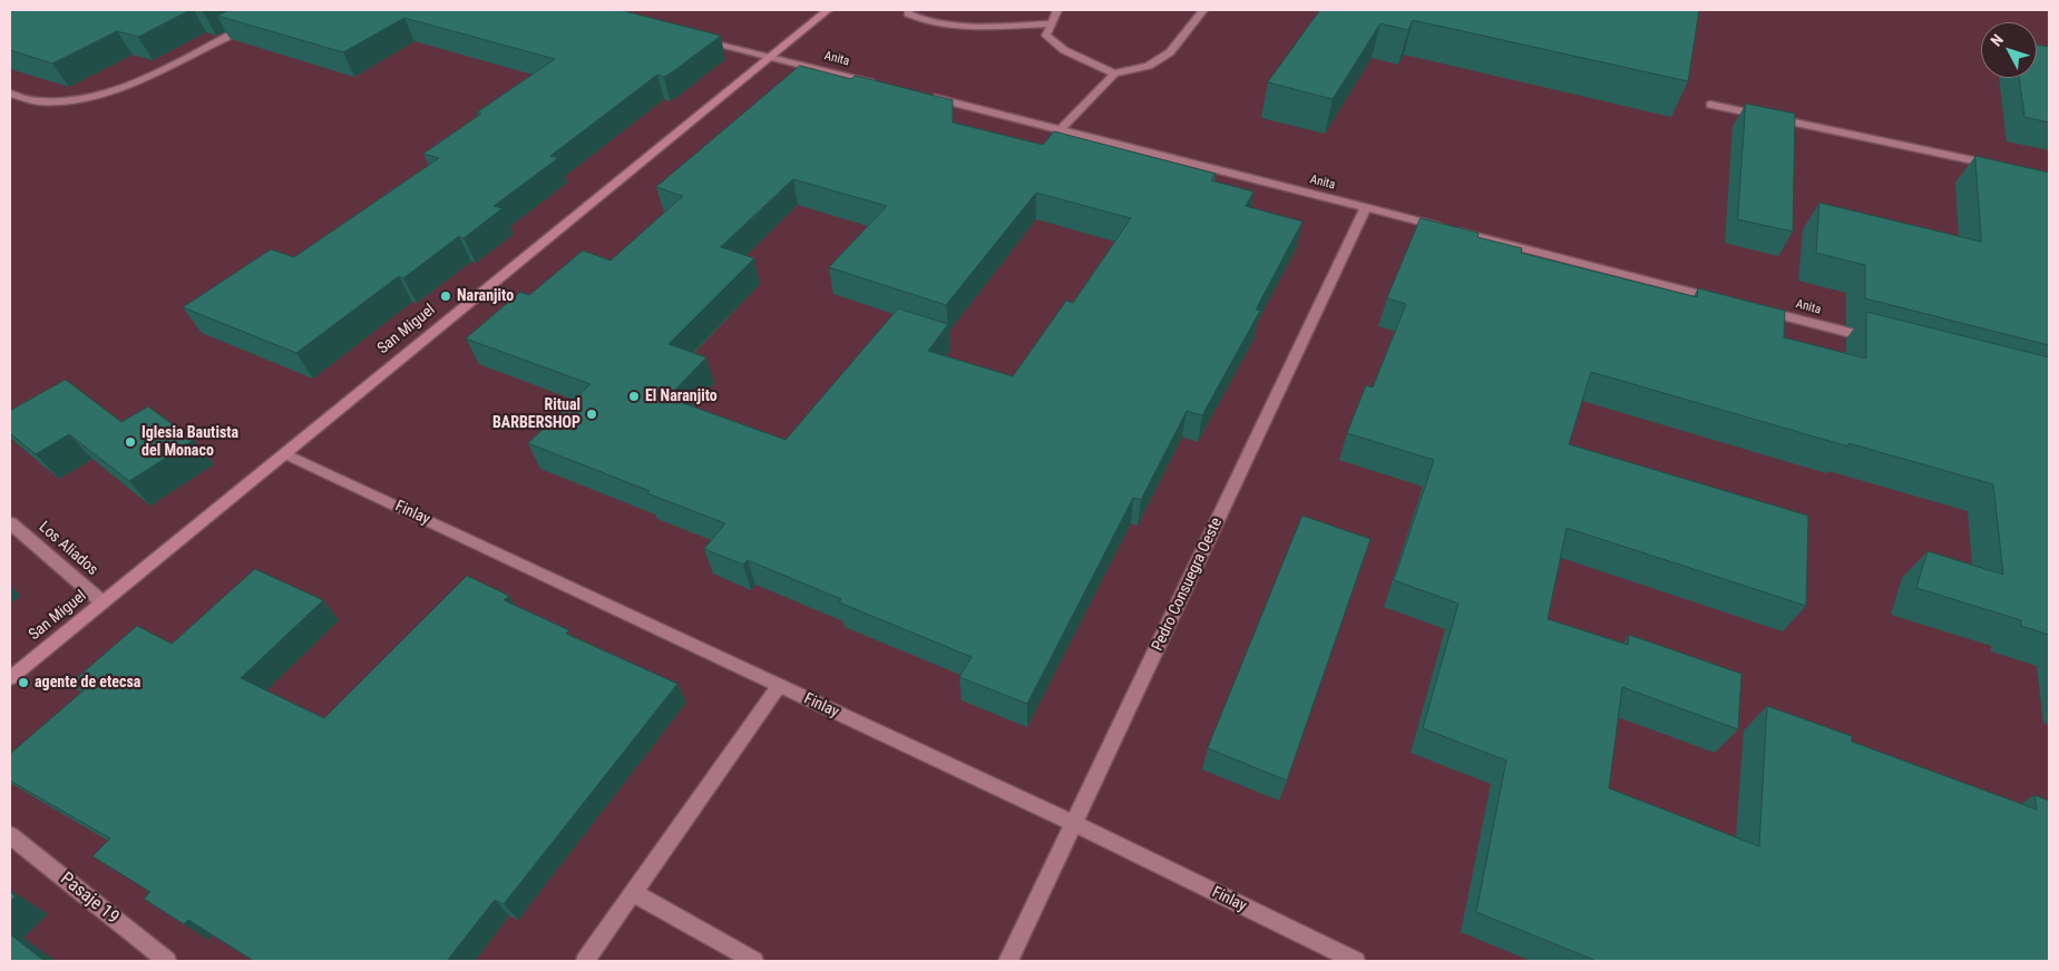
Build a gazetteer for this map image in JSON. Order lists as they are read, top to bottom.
{
  "streets": {
    "main road": ["San Miguel"],
    "street": [
      "Anita",
      "Finlay",
      "Los Aliados",
      "Pedro Consuegra Oeste",
      "Pasaje 19"
    ]
  },
  "crossings": [
    ["Anita", "San Miguel"],
    ["Anita", "Pedro Consuegra Oeste"],
    ["San Miguel", "Finlay"],
    ["San Miguel", "Los Aliados"],
    ["Finlay", "Pedro Consuegra Oeste"]
  ],
  "places": [
    "Naranjito",
    "El Naranjito",
    "Ritual BARBERSHOP",
    "Iglesia Bautista del Monaco",
    "agente de etecsa"
  ],
  "north": "top left"
}
